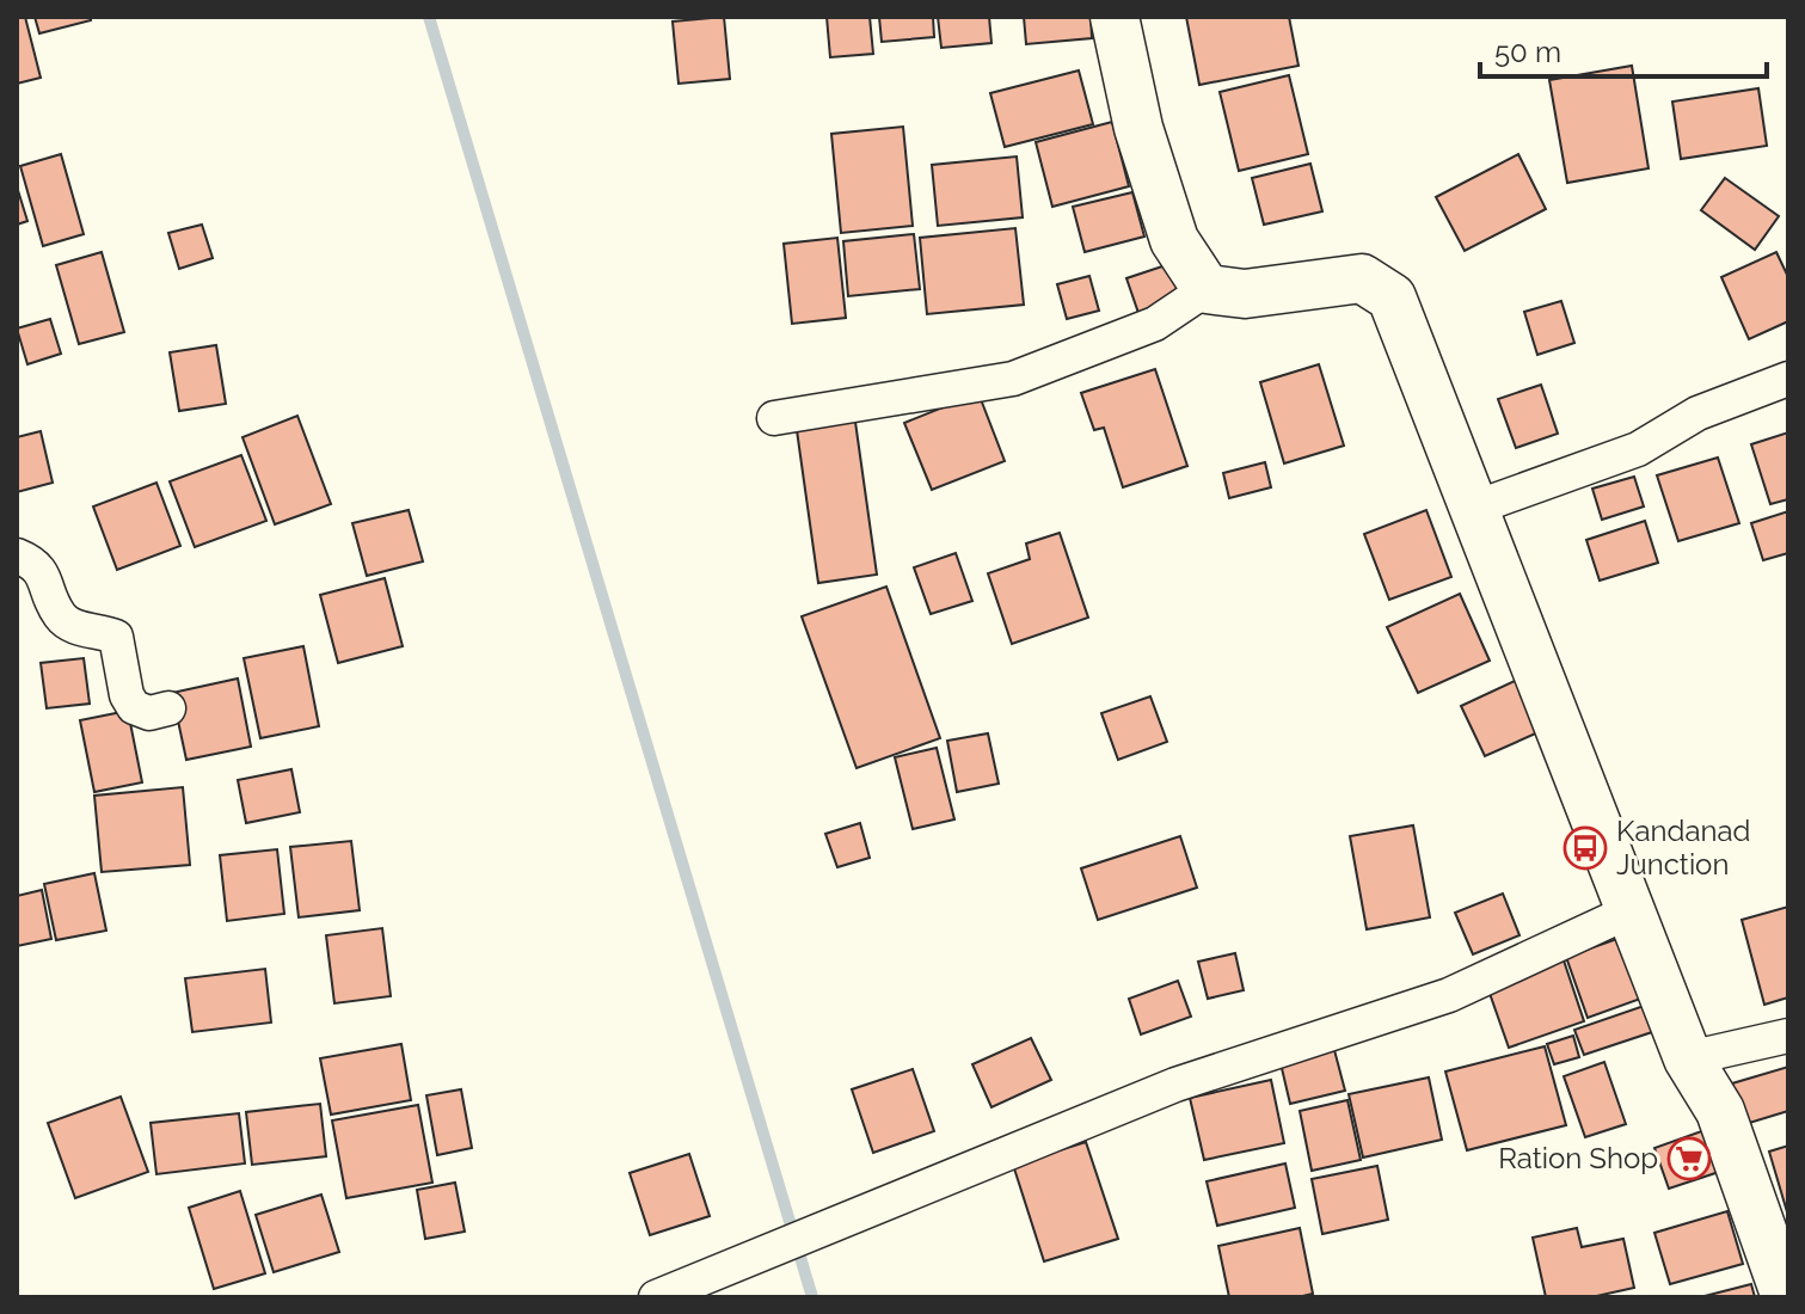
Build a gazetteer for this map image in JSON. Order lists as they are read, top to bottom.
{
  "places": {
    "bus stop": ["Kandanad Junction"],
    "supermarket": ["Ration Shop"]
  },
  "scale_bar": "50 m"
}
